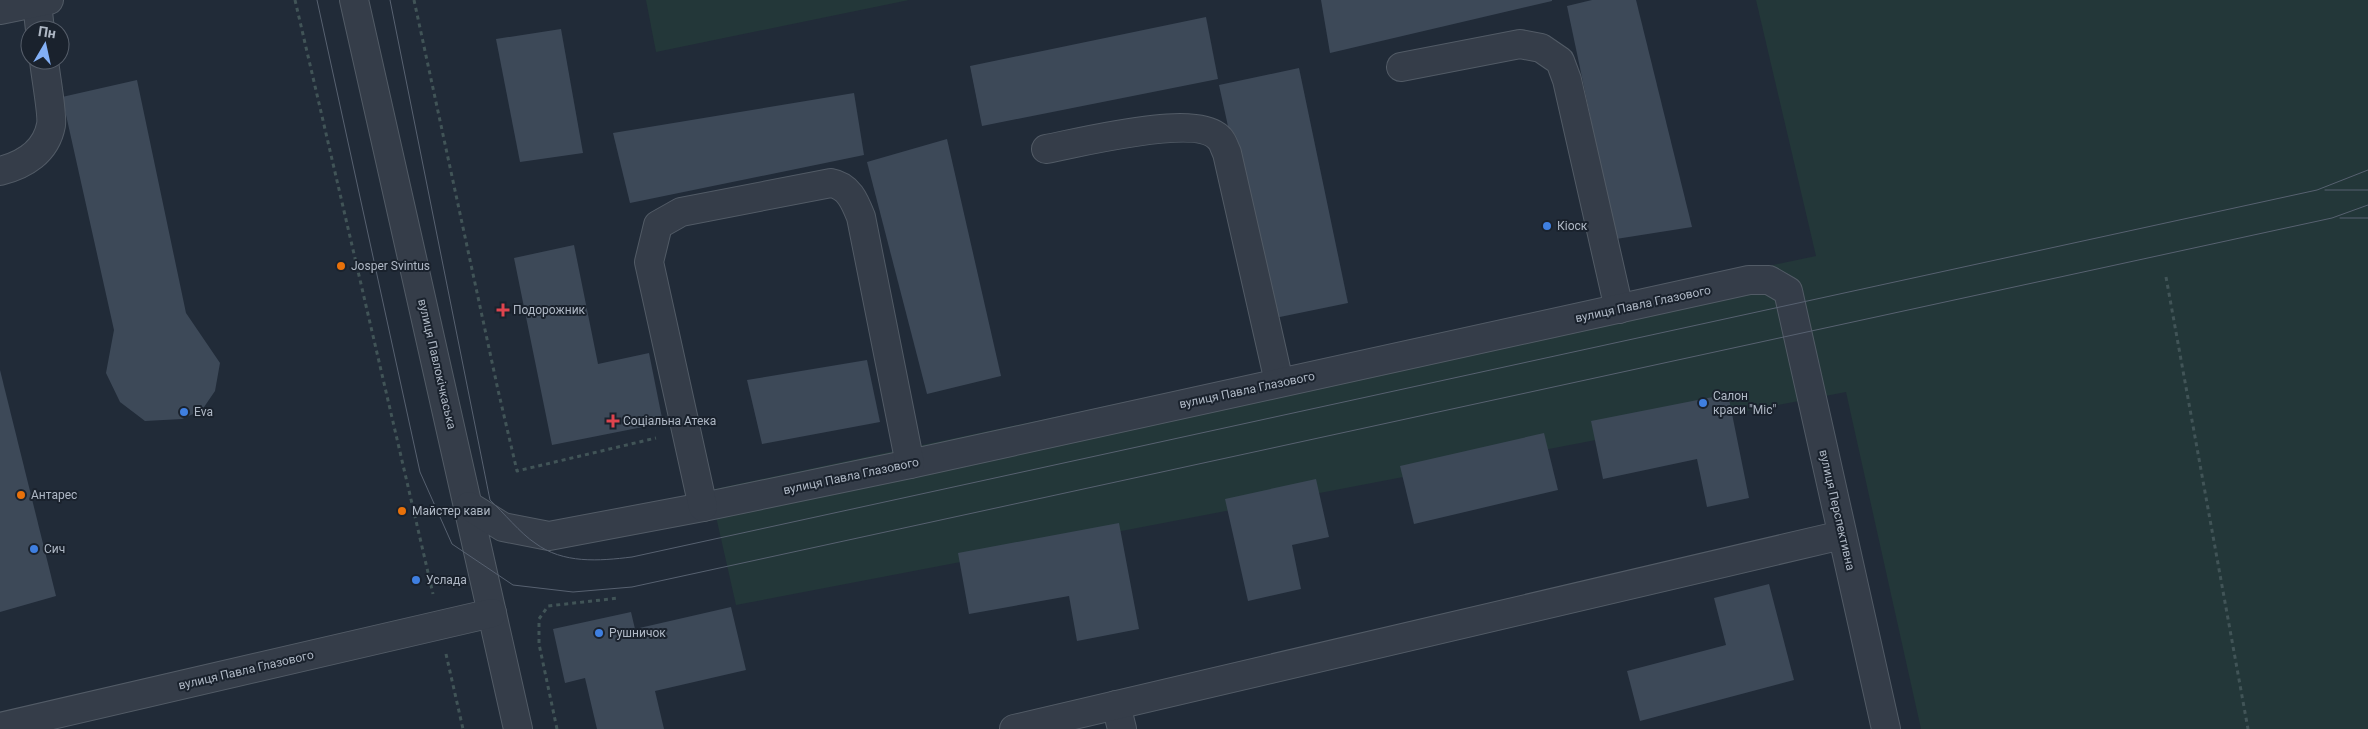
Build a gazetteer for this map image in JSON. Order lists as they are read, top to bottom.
{
  "streets": {
    "street": ["вулиця Павла Глазового", "вулиця Павлокічкаська", "вулиця Перспективна"]
  },
  "crossings": [
    ["вулиця Павла Глазового", "вулиця Павлокічкаська"],
    ["вулиця Павла Глазового", "вулиця Перспективна"]
  ],
  "places": {
    "other": [
      "Кіоск",
      "Josper Svintus",
      "Салон краси \"Міс\"",
      "Eva",
      "Антарес",
      "Майстер кави",
      "Сич",
      "Услада",
      "Рушничок"
    ],
    "health": ["Подорожник", "Соціальна Атека"]
  },
  "north": "top"
}
